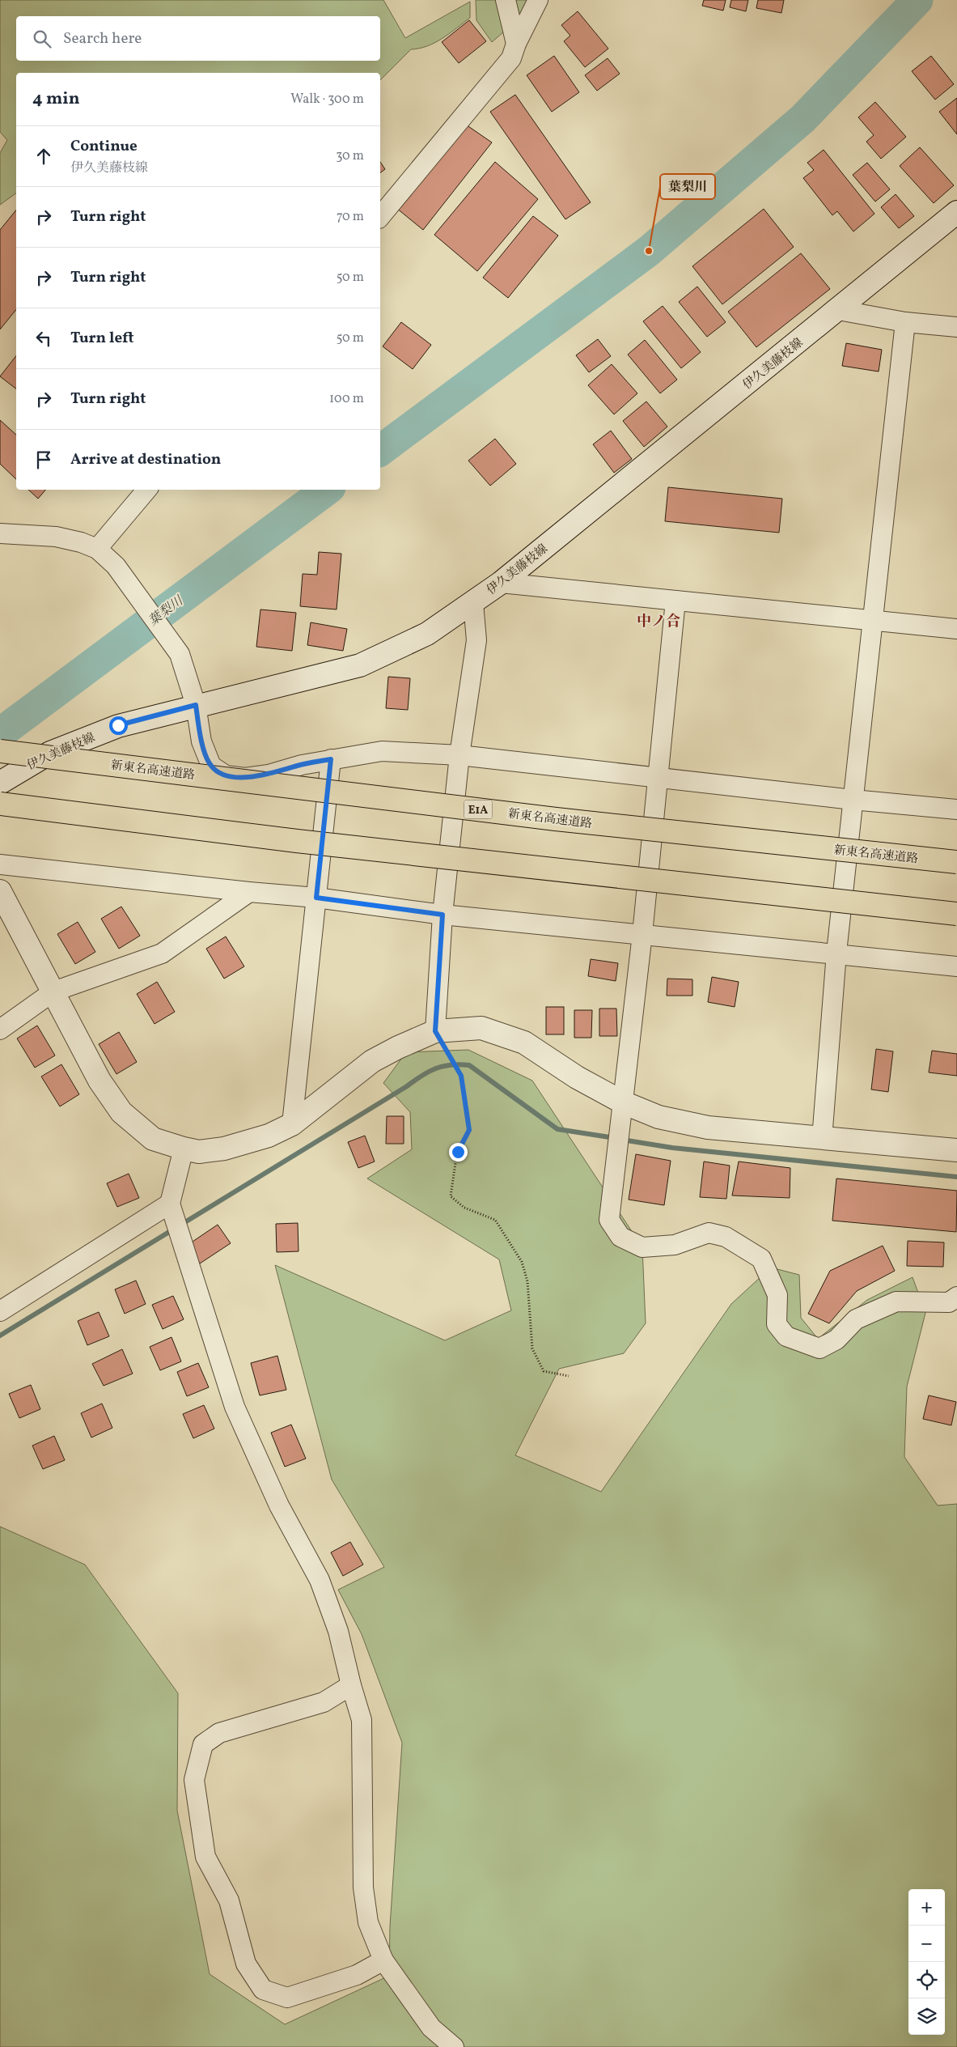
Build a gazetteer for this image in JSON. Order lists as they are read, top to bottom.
{
  "streets": {
    "highway": ["新東名高速道路", "E1A"],
    "street": ["伊久美藤枝線"]
  },
  "districts": ["中ノ合"],
  "water": ["葉梨川"],
  "places": ["葉梨川"],
  "page": {
    "search": "Search here",
    "heading": ["4 min", "Walk · 300 m"],
    "list": [
      ["Continue", "伊久美藤枝線", "30 m"],
      ["Turn right", "70 m"],
      ["Turn right", "50 m"],
      ["Turn left", "50 m"],
      ["Turn right", "100 m"],
      "Arrive at destination"
    ],
    "map_buttons": ["+", "−"]
  }
}
